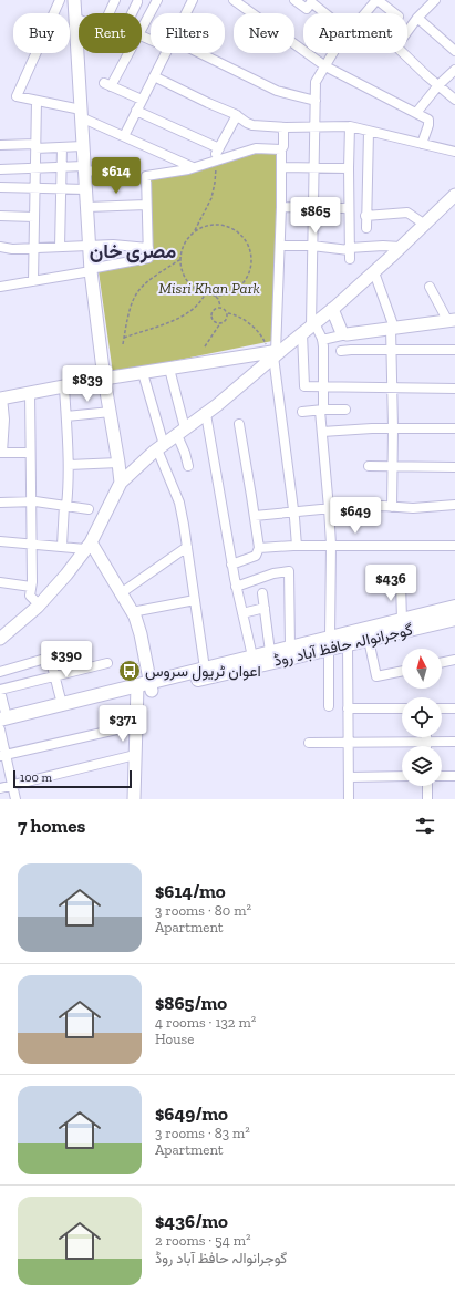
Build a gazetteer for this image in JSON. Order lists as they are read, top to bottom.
{
  "streets": {
    "main road": ["گوجرانوالہ حافظ آباد روڈ"]
  },
  "districts": ["مصری خان"],
  "parks": ["Misri Khan Park"],
  "places": {
    "bus stop": ["اعوان ٹریول سروس"]
  },
  "scale_bar": "100 m",
  "north": "top",
  "page": {
    "chip": [
      "Buy",
      "Rent",
      "Filters",
      "New",
      "Apartment"
    ],
    "price": [
      "$614",
      "$865",
      "$839",
      "$649",
      "$436",
      "$390",
      "$371"
    ],
    "scale": "100 m",
    "heading": "7 homes",
    "list": [
      {
        "name": "$614/mo",
        "note": "3 rooms · 80 m² · Apartment"
      },
      {
        "name": "$865/mo",
        "note": "4 rooms · 132 m² · House"
      },
      {
        "name": "$649/mo",
        "note": "3 rooms · 83 m² · Apartment"
      },
      {
        "name": "$436/mo",
        "note": "2 rooms · 54 m² · گوجرانوالہ حافظ آباد روڈ"
      }
    ]
  }
}
